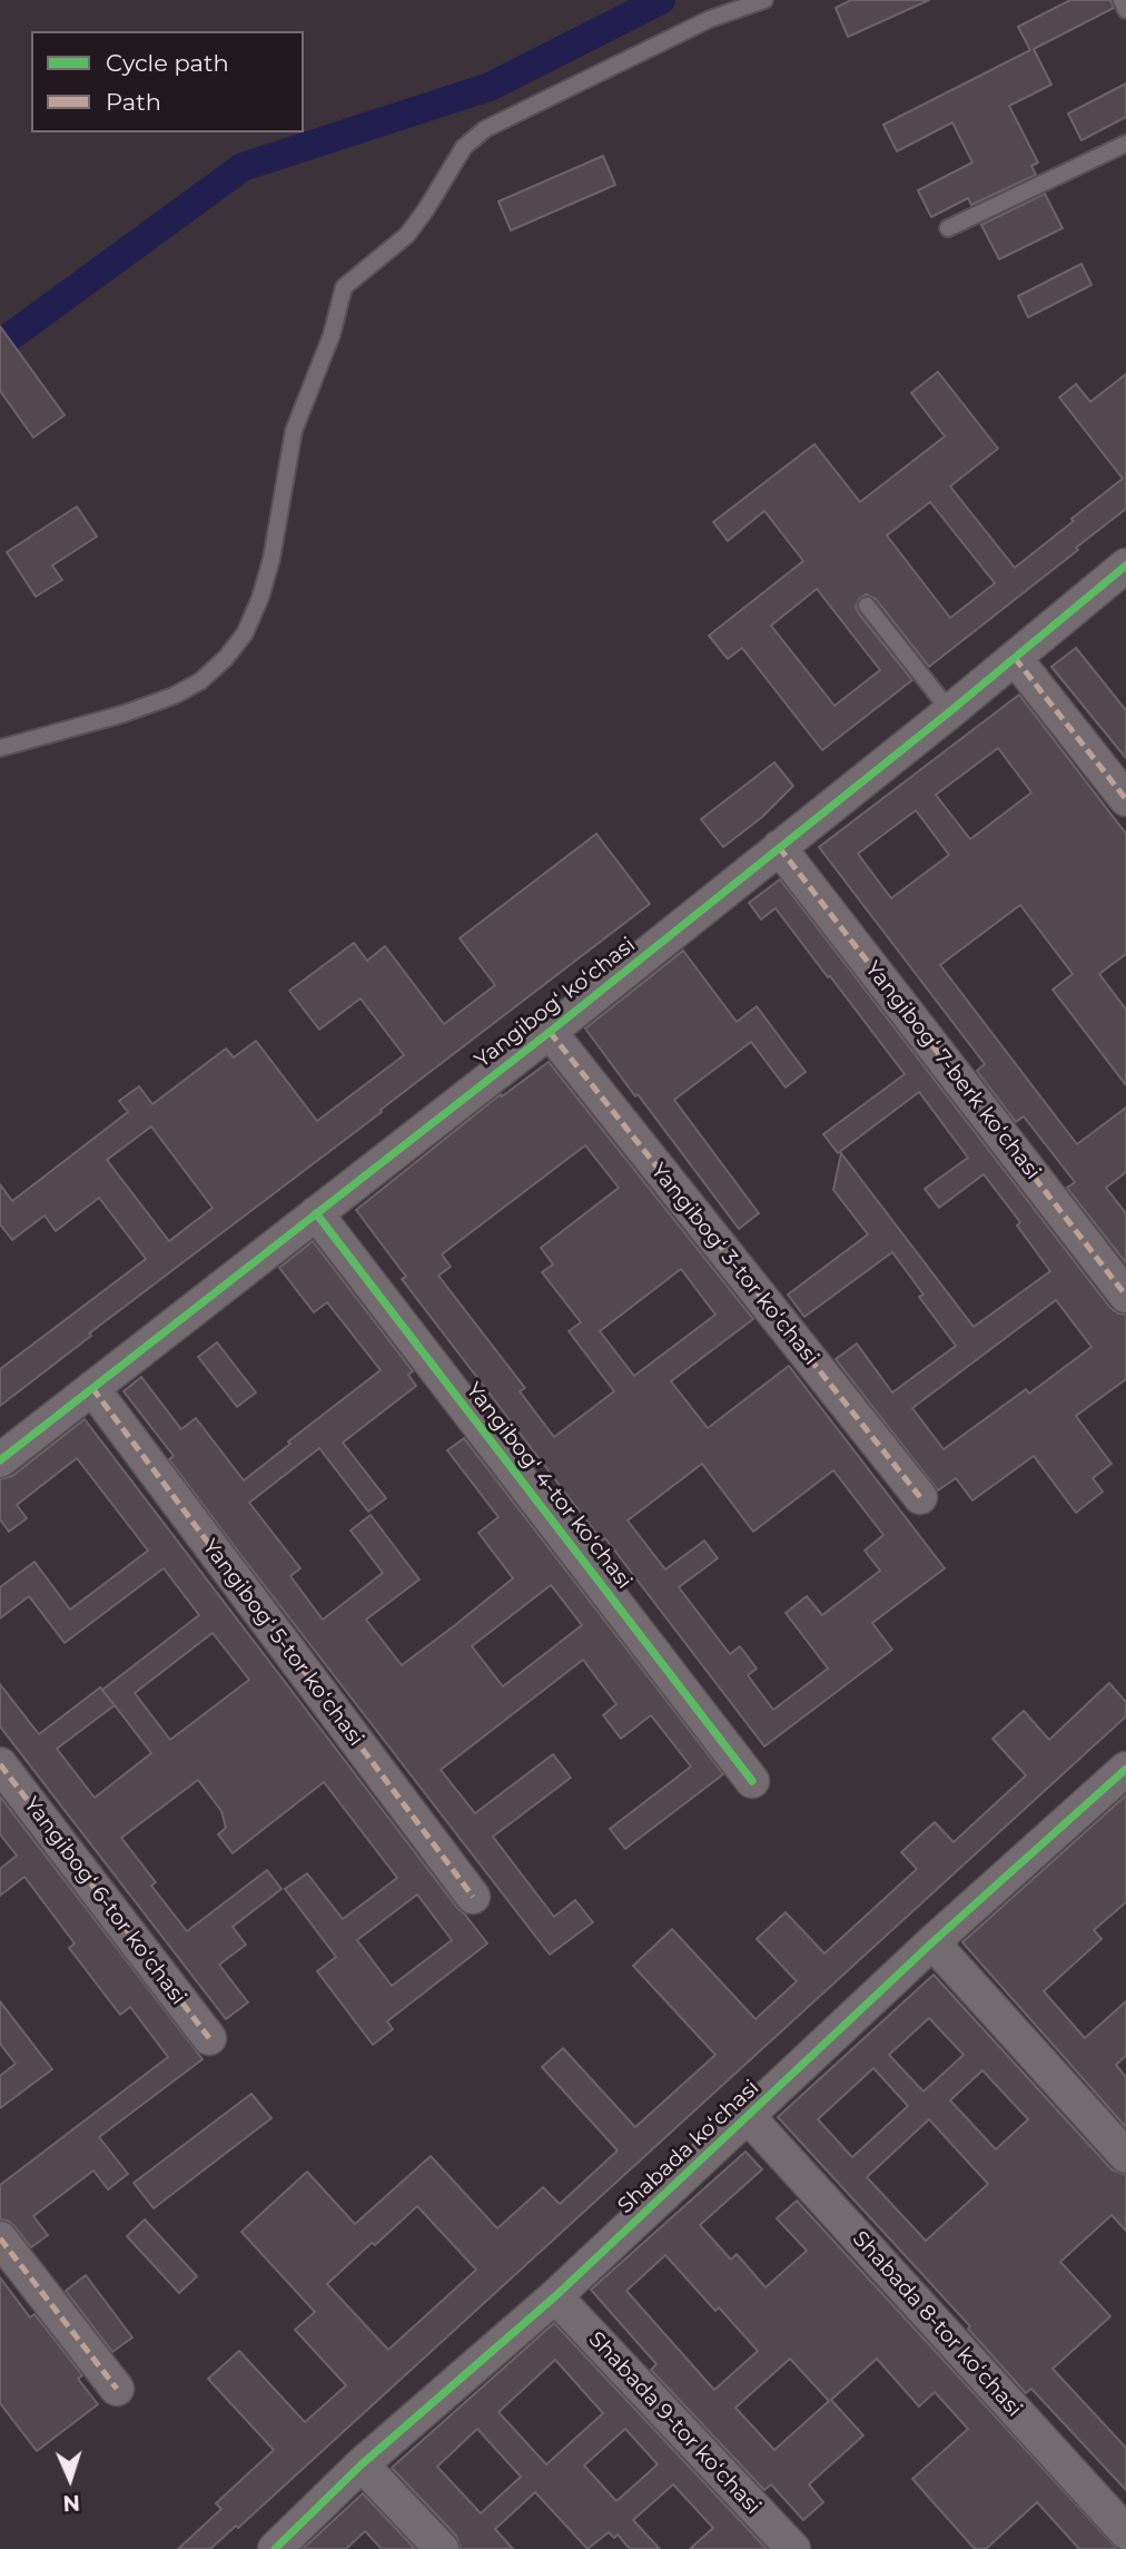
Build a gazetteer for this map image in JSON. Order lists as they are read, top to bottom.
{
  "streets": {
    "street": [
      "Yangibogʻ koʻchasi",
      "Yangibogʻ 7-berk koʻchasi",
      "Yangibogʻ 3-tor koʻchasi",
      "Yangibogʻ 4-tor koʻchasi",
      "Yangibogʻ 5-tor koʻchasi",
      "Yangibogʻ 6-tor koʻchasi",
      "Shabada koʻchasi",
      "Shabada 8-tor koʻchasi",
      "Shabada 9-tor koʻchasi"
    ]
  },
  "crossings": [
    ["Yangibogʻ koʻchasi", "Yangibogʻ 7-berk koʻchasi"],
    ["Yangibogʻ koʻchasi", "Yangibogʻ 3-tor koʻchasi"],
    ["Yangibogʻ koʻchasi", "Yangibogʻ 4-tor koʻchasi"],
    ["Yangibogʻ koʻchasi", "Yangibogʻ 5-tor koʻchasi"],
    ["Shabada koʻchasi", "Shabada 8-tor koʻchasi"],
    ["Shabada koʻchasi", "Shabada 9-tor koʻchasi"]
  ],
  "legend": ["Cycle path", "Path"],
  "north": "bottom"
}
